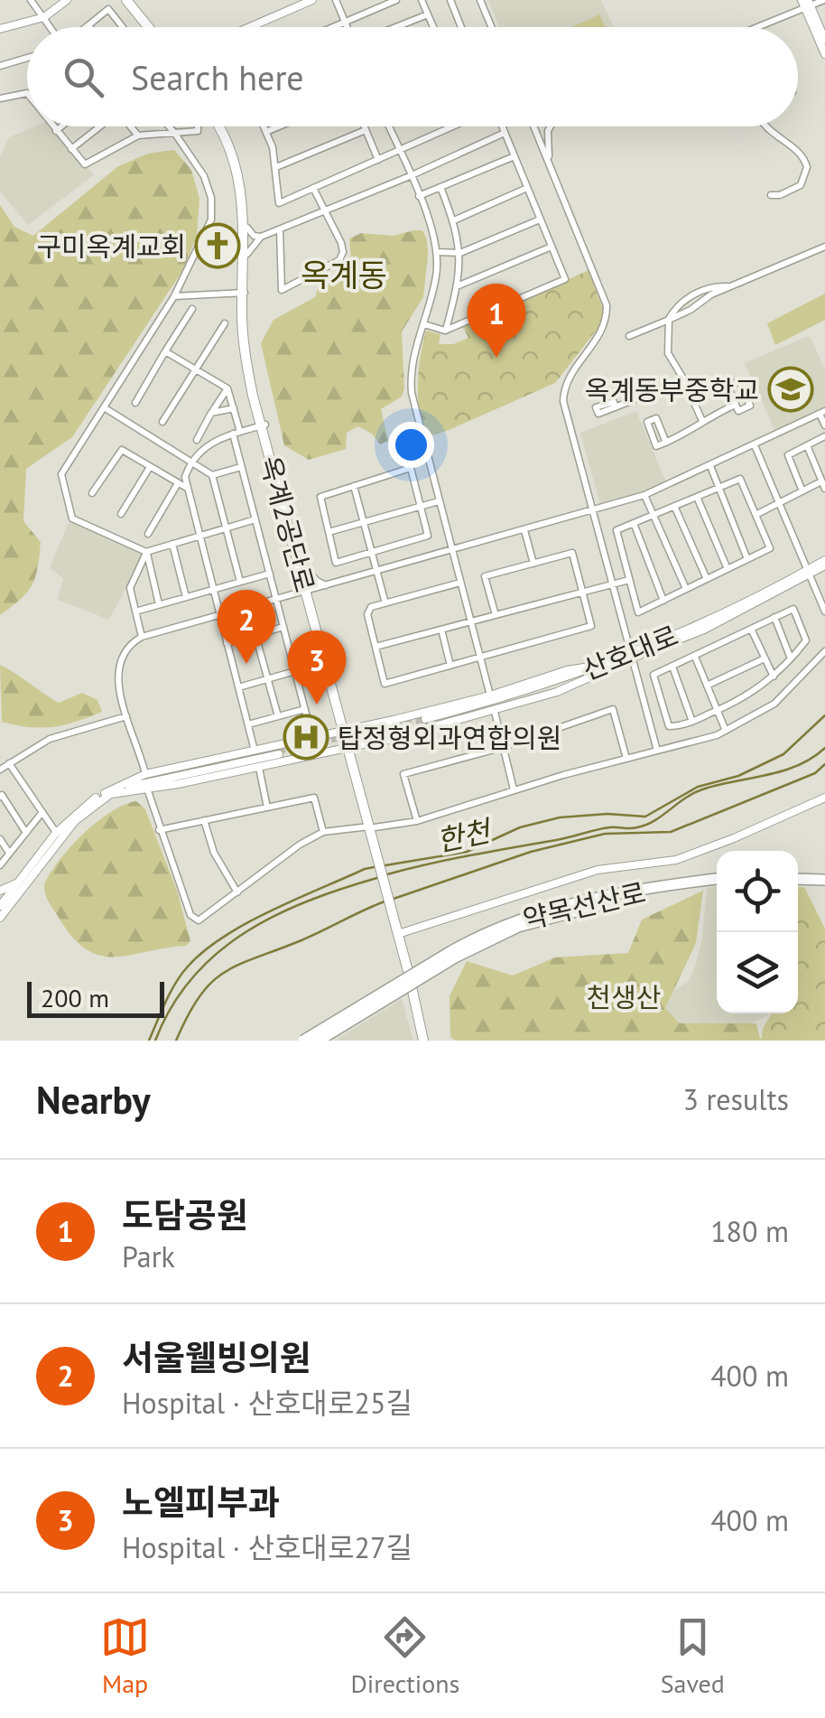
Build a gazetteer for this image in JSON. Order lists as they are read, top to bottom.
{
  "streets": {
    "highway": ["약목선산로"],
    "main road": ["옥계2공단로"],
    "street": ["산호대로"]
  },
  "districts": ["옥계동"],
  "water": ["한천"],
  "parks": ["천생산"],
  "places": {
    "church": ["구미옥계교회"],
    "school or university": ["옥계동부중학교"],
    "hospital": ["탑정형외과연합의원"]
  },
  "scale_bar": "200 m",
  "page": {
    "search": "Search here",
    "pins": ["1", "2", "3"],
    "scale": "200 m",
    "heading": ["Nearby", "3 results"],
    "list": [
      {
        "mark": "1",
        "name": "도담공원",
        "note": "Park",
        "value": "180 m"
      },
      {
        "mark": "2",
        "name": "서울웰빙의원",
        "note": "Hospital · 산호대로25길",
        "value": "400 m"
      },
      {
        "mark": "3",
        "name": "노엘피부과",
        "note": "Hospital · 산호대로27길",
        "value": "400 m"
      }
    ],
    "nav": ["Map", "Directions", "Saved"]
  }
}
